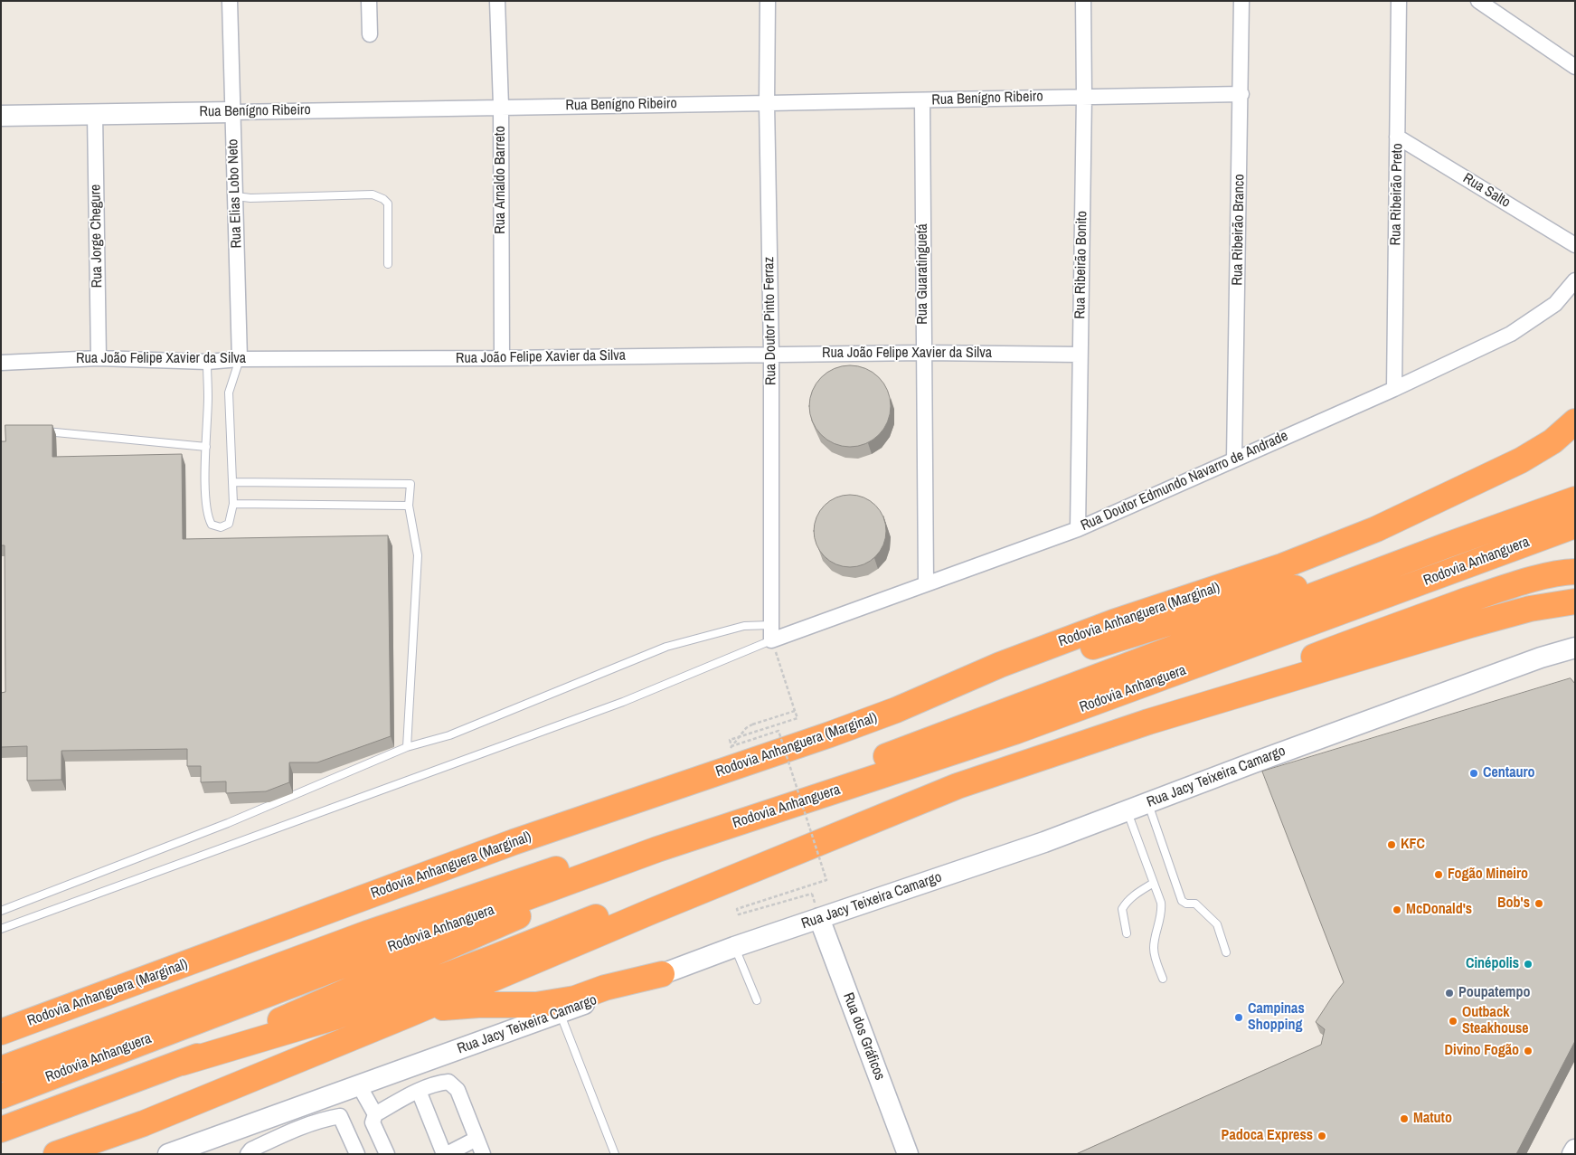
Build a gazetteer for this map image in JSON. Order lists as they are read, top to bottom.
{
  "streets": {
    "highway": ["Rodovia Anhanguera", "Rodovia Anhanguera (Marginal)"],
    "street": [
      "Rua Benígno Ribeiro",
      "Rua Arnaldo Barreto",
      "Rua Salto",
      "Rua Elias Lobo Neto",
      "Rua Ribeirão Preto",
      "Rua Ribeirão Branco",
      "Rua Jorge Chegure",
      "Rua Ribeirão Bonito",
      "Rua Guaratinguetá",
      "Rua Doutor Pinto Ferraz",
      "Rua João Felipe Xavier da Silva",
      "Rua Doutor Edmundo Navarro de Andrade",
      "Rua Jacy Teixeira Camargo",
      "Rua dos Gráficos"
    ]
  },
  "crossings": [
    ["Rua Benígno Ribeiro", "Rua Arnaldo Barreto"],
    ["Rua Benígno Ribeiro", "Rua Elias Lobo Neto"],
    ["Rua Benígno Ribeiro", "Rua Ribeirão Branco"],
    ["Rua Benígno Ribeiro", "Rua Jorge Chegure"],
    ["Rua Benígno Ribeiro", "Rua Ribeirão Bonito"],
    ["Rua Benígno Ribeiro", "Rua Guaratinguetá"],
    ["Rua Benígno Ribeiro", "Rua Doutor Pinto Ferraz"],
    ["Rua Arnaldo Barreto", "Rua João Felipe Xavier da Silva"],
    ["Rua Salto", "Rua Ribeirão Preto"],
    ["Rua Elias Lobo Neto", "Rua João Felipe Xavier da Silva"],
    ["Rua Ribeirão Preto", "Rua Doutor Edmundo Navarro de Andrade"],
    ["Rua Ribeirão Branco", "Rua Doutor Edmundo Navarro de Andrade"],
    ["Rua Jorge Chegure", "Rua João Felipe Xavier da Silva"],
    ["Rua Ribeirão Bonito", "Rua João Felipe Xavier da Silva"],
    ["Rua Ribeirão Bonito", "Rua Doutor Edmundo Navarro de Andrade"],
    ["Rua Guaratinguetá", "Rua João Felipe Xavier da Silva"],
    ["Rua Guaratinguetá", "Rua Doutor Edmundo Navarro de Andrade"],
    ["Rua Doutor Pinto Ferraz", "Rua João Felipe Xavier da Silva"],
    ["Rua Doutor Pinto Ferraz", "Rua Doutor Edmundo Navarro de Andrade"],
    ["Rua Jacy Teixeira Camargo", "Rua dos Gráficos"]
  ],
  "places": [
    "Centauro",
    "KFC",
    "Fogão Mineiro",
    "Bob's",
    "McDonald's",
    "Cinépolis",
    "Poupatempo",
    "Campinas Shopping",
    "Outback Steakhouse",
    "Divino Fogão",
    "Matuto",
    "Padoca Express"
  ]
}
